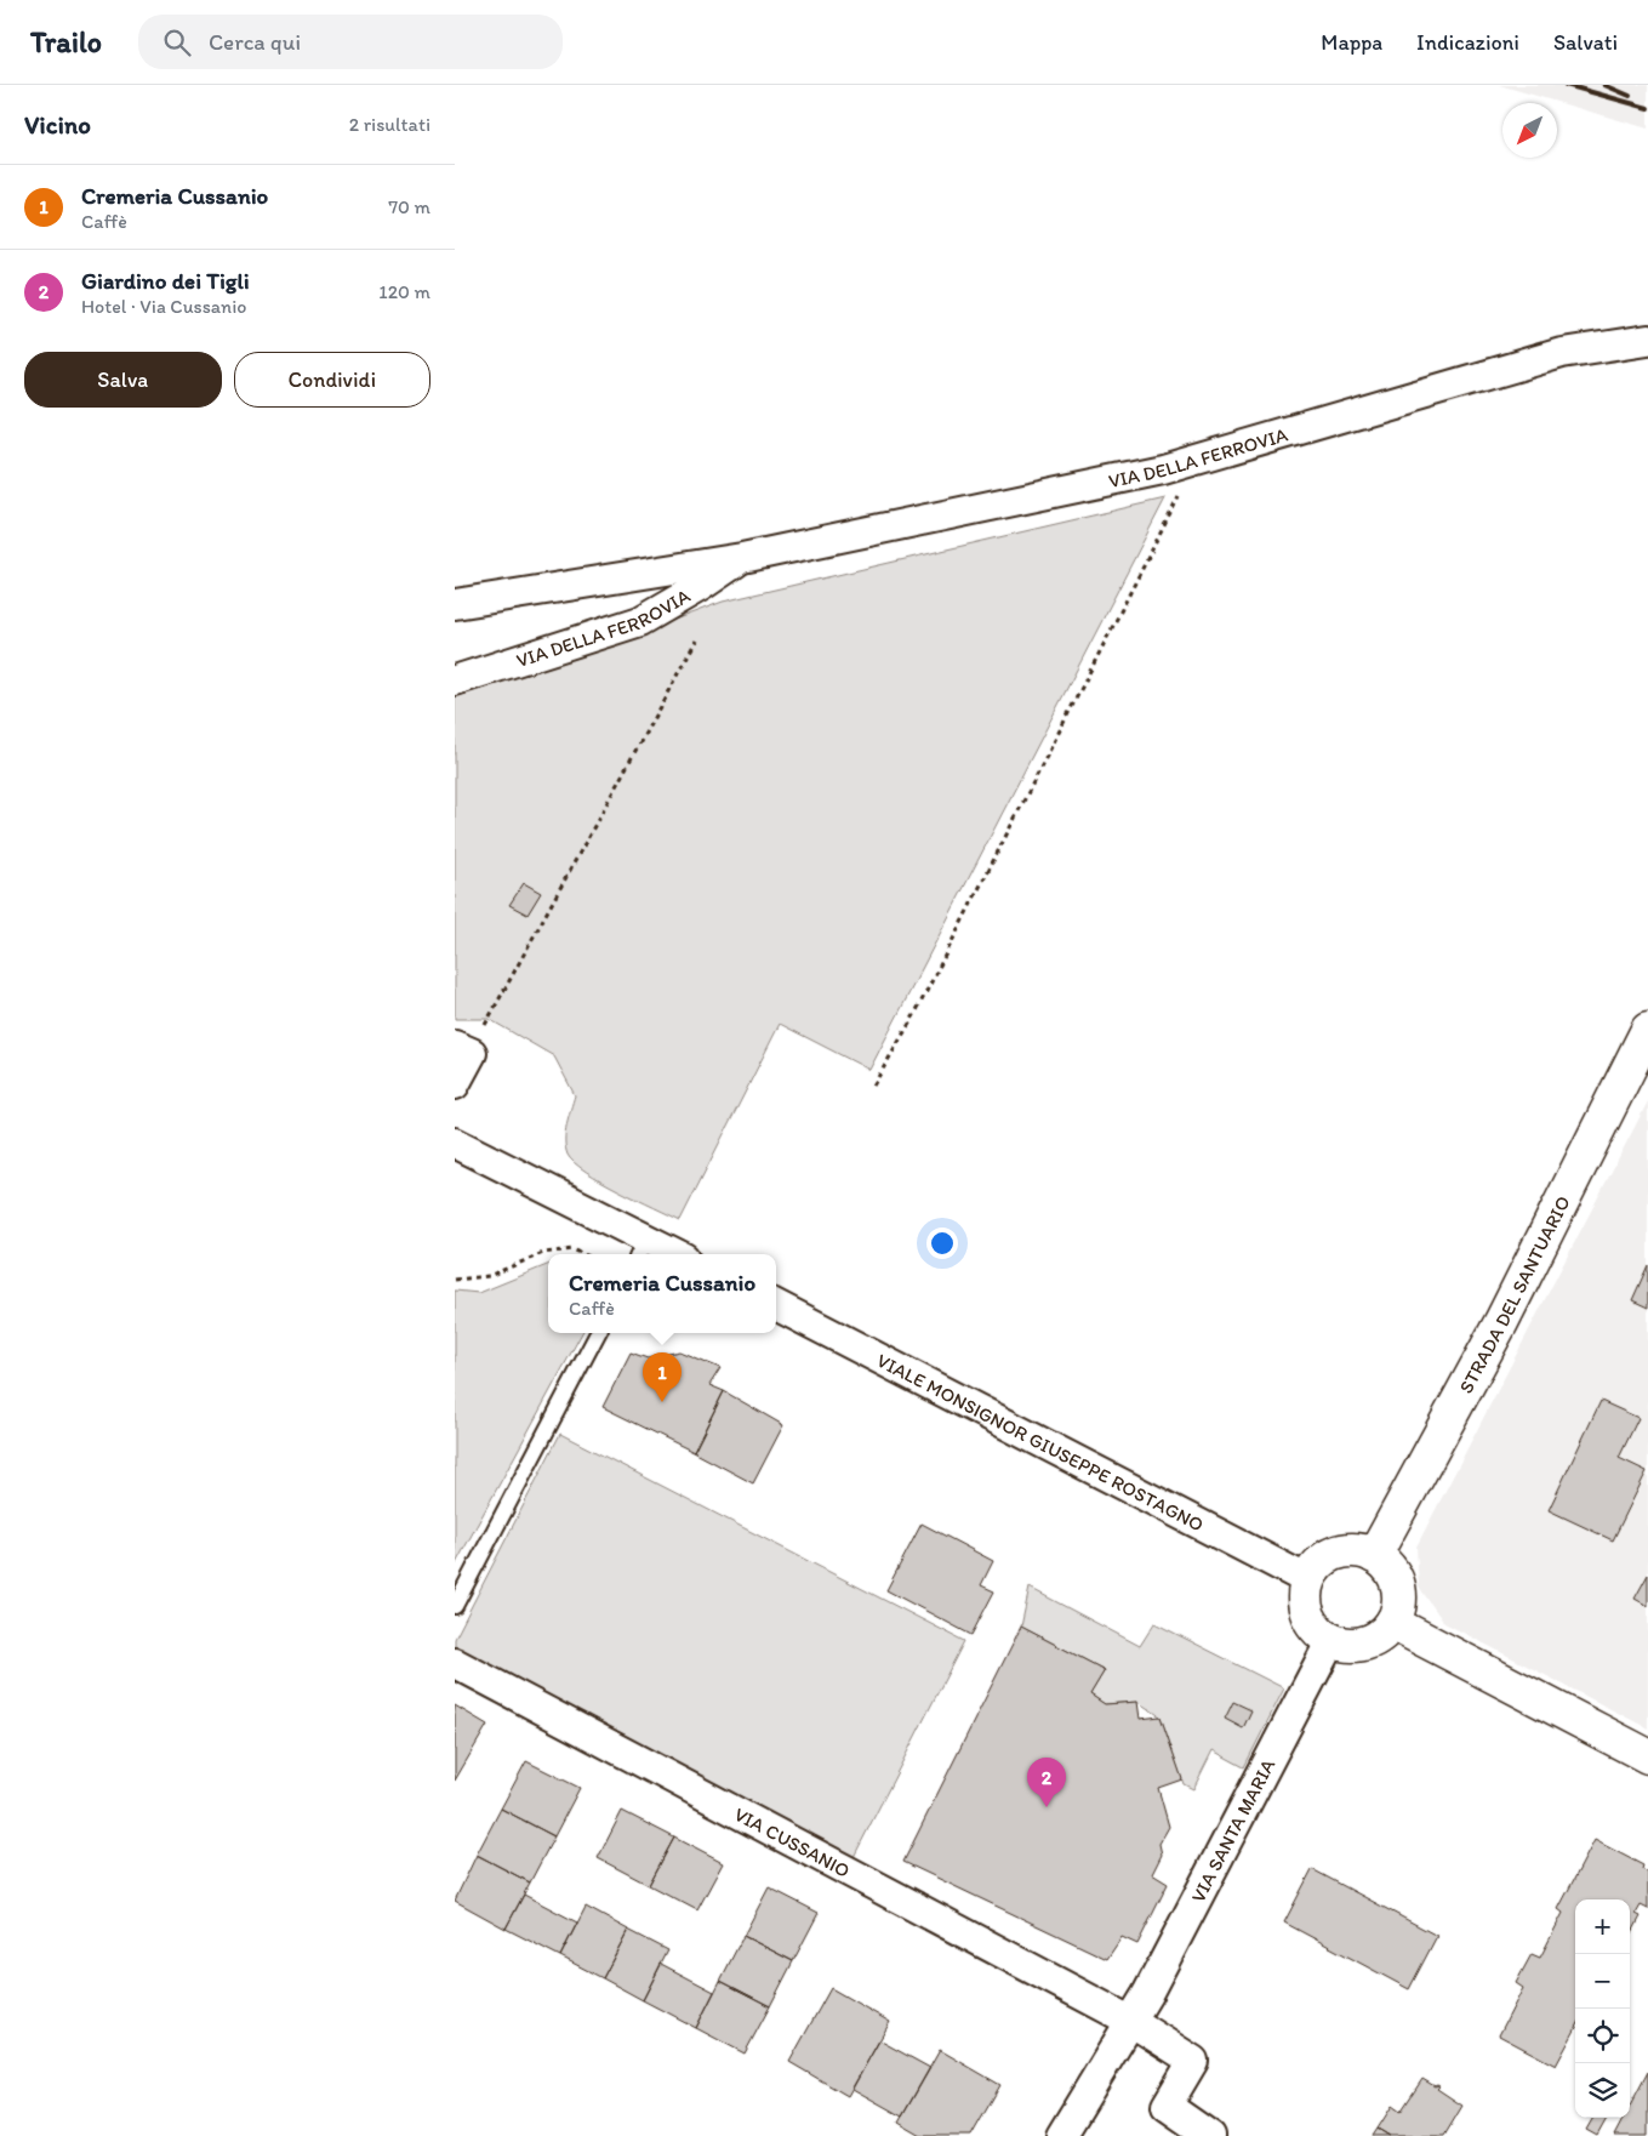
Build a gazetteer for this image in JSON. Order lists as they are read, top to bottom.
{
  "streets": {
    "street": [
      "VIA DELLA FERROVIA",
      "STRADA DEL SANTUARIO",
      "VIALE MONSIGNOR GIUSEPPE ROSTAGNO",
      "VIA SANTA MARIA",
      "VIA CUSSANIO"
    ]
  },
  "crossings": [
    ["STRADA DEL SANTUARIO", "VIALE MONSIGNOR GIUSEPPE ROSTAGNO"],
    ["STRADA DEL SANTUARIO", "VIA SANTA MARIA"],
    ["VIALE MONSIGNOR GIUSEPPE ROSTAGNO", "VIA SANTA MARIA"],
    ["VIA SANTA MARIA", "VIA CUSSANIO"]
  ],
  "north": "bottom left",
  "page": {
    "header": "Trailo",
    "search": "Cerca qui",
    "nav": ["Mappa", "Indicazioni", "Salvati"],
    "heading": ["Vicino", "2 risultati"],
    "list": [
      {
        "mark": "1",
        "name": "Cremeria Cussanio",
        "note": "Caffè",
        "value": "70 m"
      },
      {
        "mark": "2",
        "name": "Giardino dei Tigli",
        "note": "Hotel · Via Cussanio",
        "value": "120 m"
      }
    ],
    "buttons": ["Salva", "Condividi"],
    "popup": ["Cremeria Cussanio", "Caffè"],
    "pins": ["1", "2"],
    "map_buttons": ["+", "−"]
  }
}
